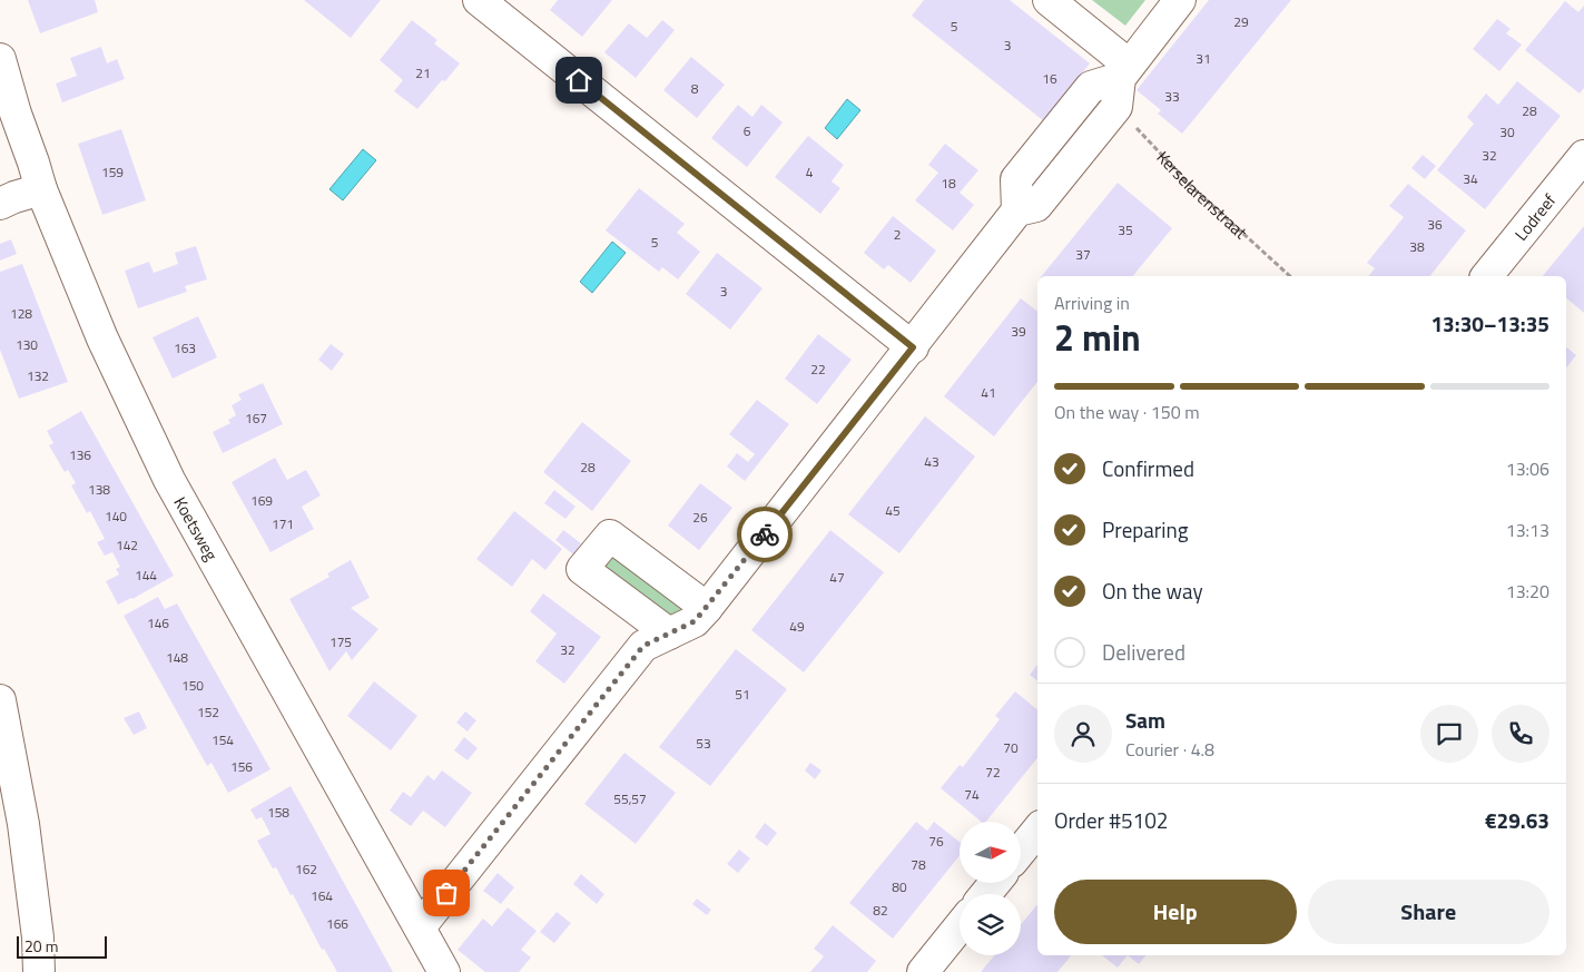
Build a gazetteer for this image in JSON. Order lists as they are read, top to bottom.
{
  "streets": {
    "street": ["Lodreef", "Koetsweg"],
    "path": ["Kerselarenstraat"]
  },
  "house_numbers": [
    "29",
    "5",
    "3",
    "31",
    "21",
    "16",
    "8",
    "33",
    "28",
    "6",
    "30",
    "32",
    "159",
    "4",
    "34",
    "18",
    "36",
    "35",
    "2",
    "5",
    "38",
    "37",
    "3",
    "128",
    "39",
    "130",
    "163",
    "22",
    "132",
    "41",
    "167",
    "136",
    "43",
    "28",
    "138",
    "169",
    "45",
    "140",
    "26",
    "171",
    "142",
    "144",
    "47",
    "146",
    "49",
    "175",
    "32",
    "148",
    "150",
    "51",
    "152",
    "154",
    "53",
    "70",
    "156",
    "72",
    "74",
    "55,57",
    "158",
    "76",
    "78",
    "162",
    "80",
    "164",
    "82",
    "166"
  ],
  "scale_bar": "20 m",
  "north": "right",
  "page": {
    "heading": ["2 min", "Arriving in", "13:30–13:35"],
    "panel": [
      "Sam",
      "Courier · 4.8",
      "Order #5102",
      "€29.63"
    ],
    "bar": "On the way · 150 m",
    "list": [
      ["Confirmed", "13:06"],
      ["Preparing", "13:13"],
      ["On the way", "13:20"],
      "Delivered"
    ],
    "buttons": ["Help", "Share"],
    "scale": "20 m"
  }
}
